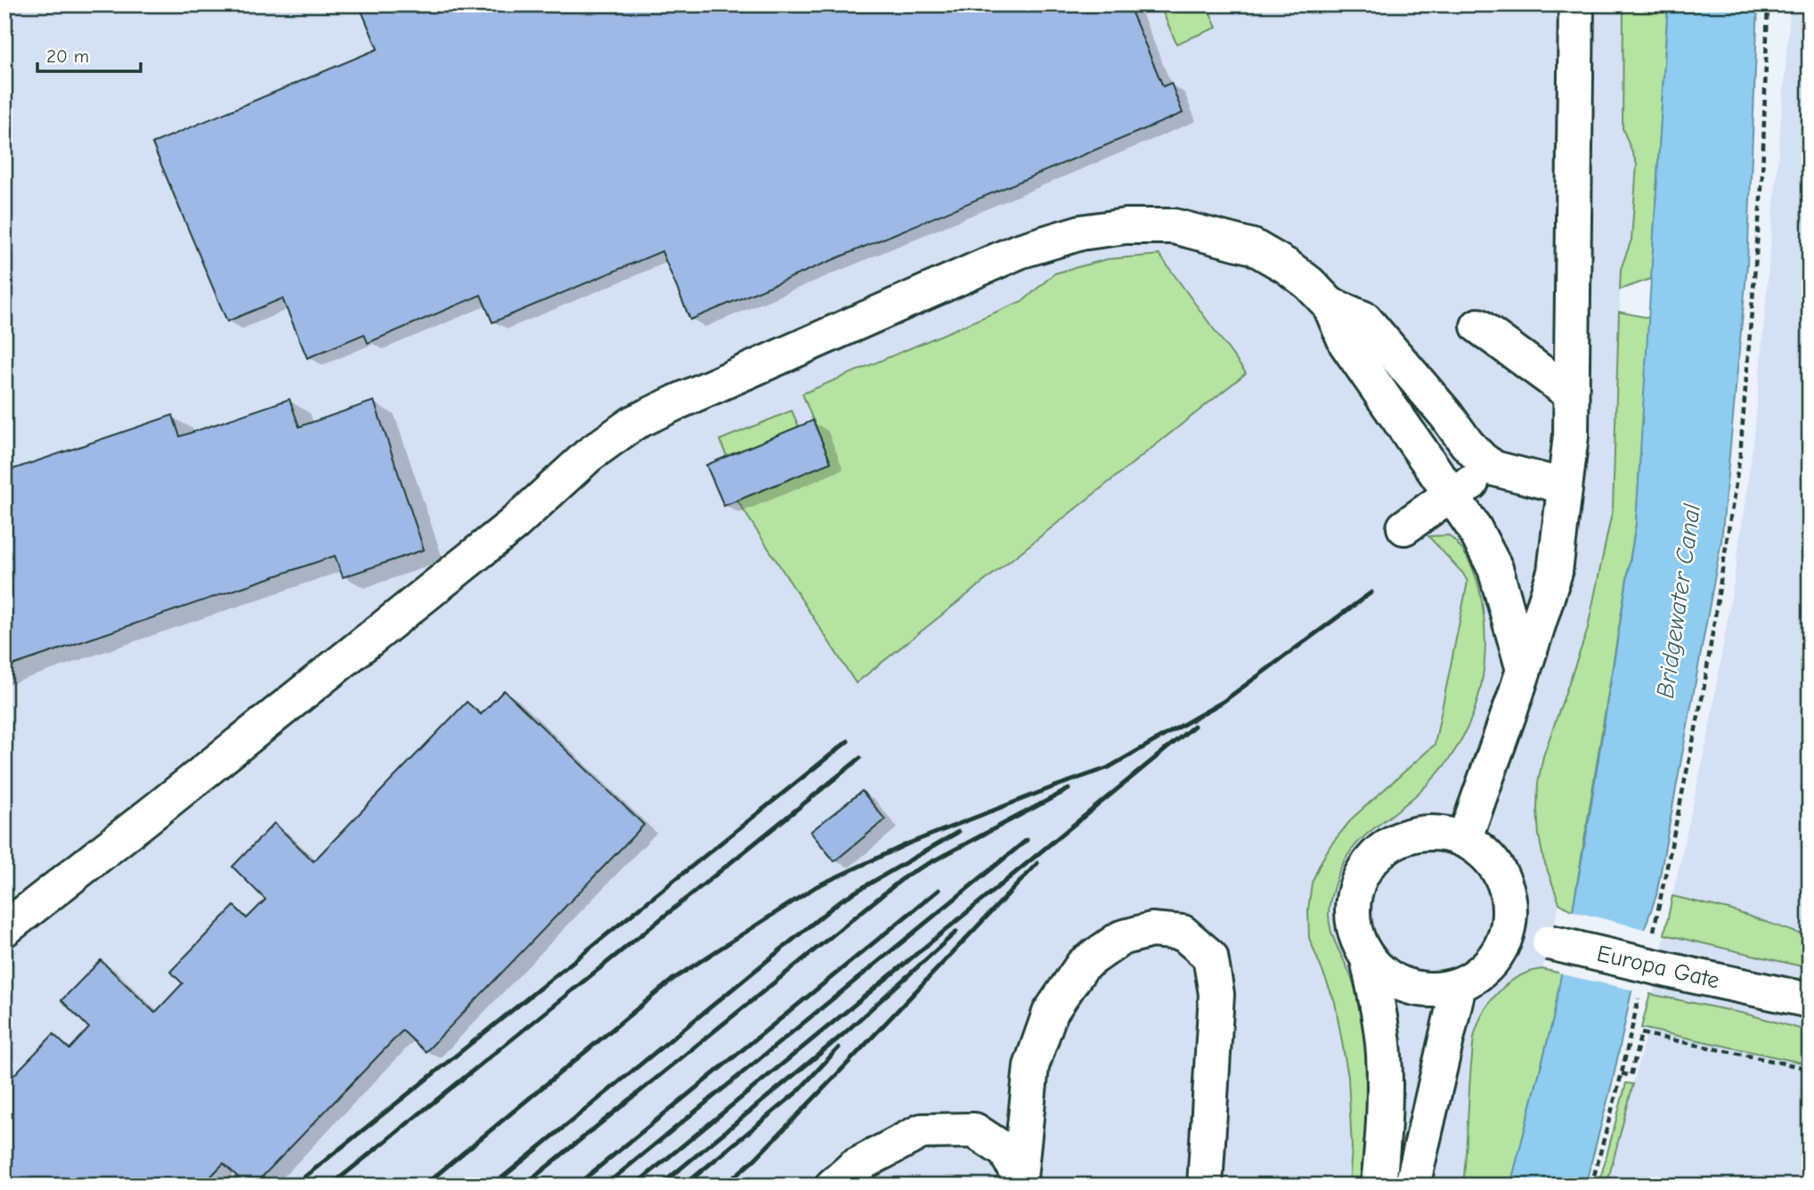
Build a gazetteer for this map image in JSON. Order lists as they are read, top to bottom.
{
  "streets": {
    "street": ["Europa Gate"]
  },
  "water": ["Bridgewater Canal"],
  "scale_bar": "20 m"
}
